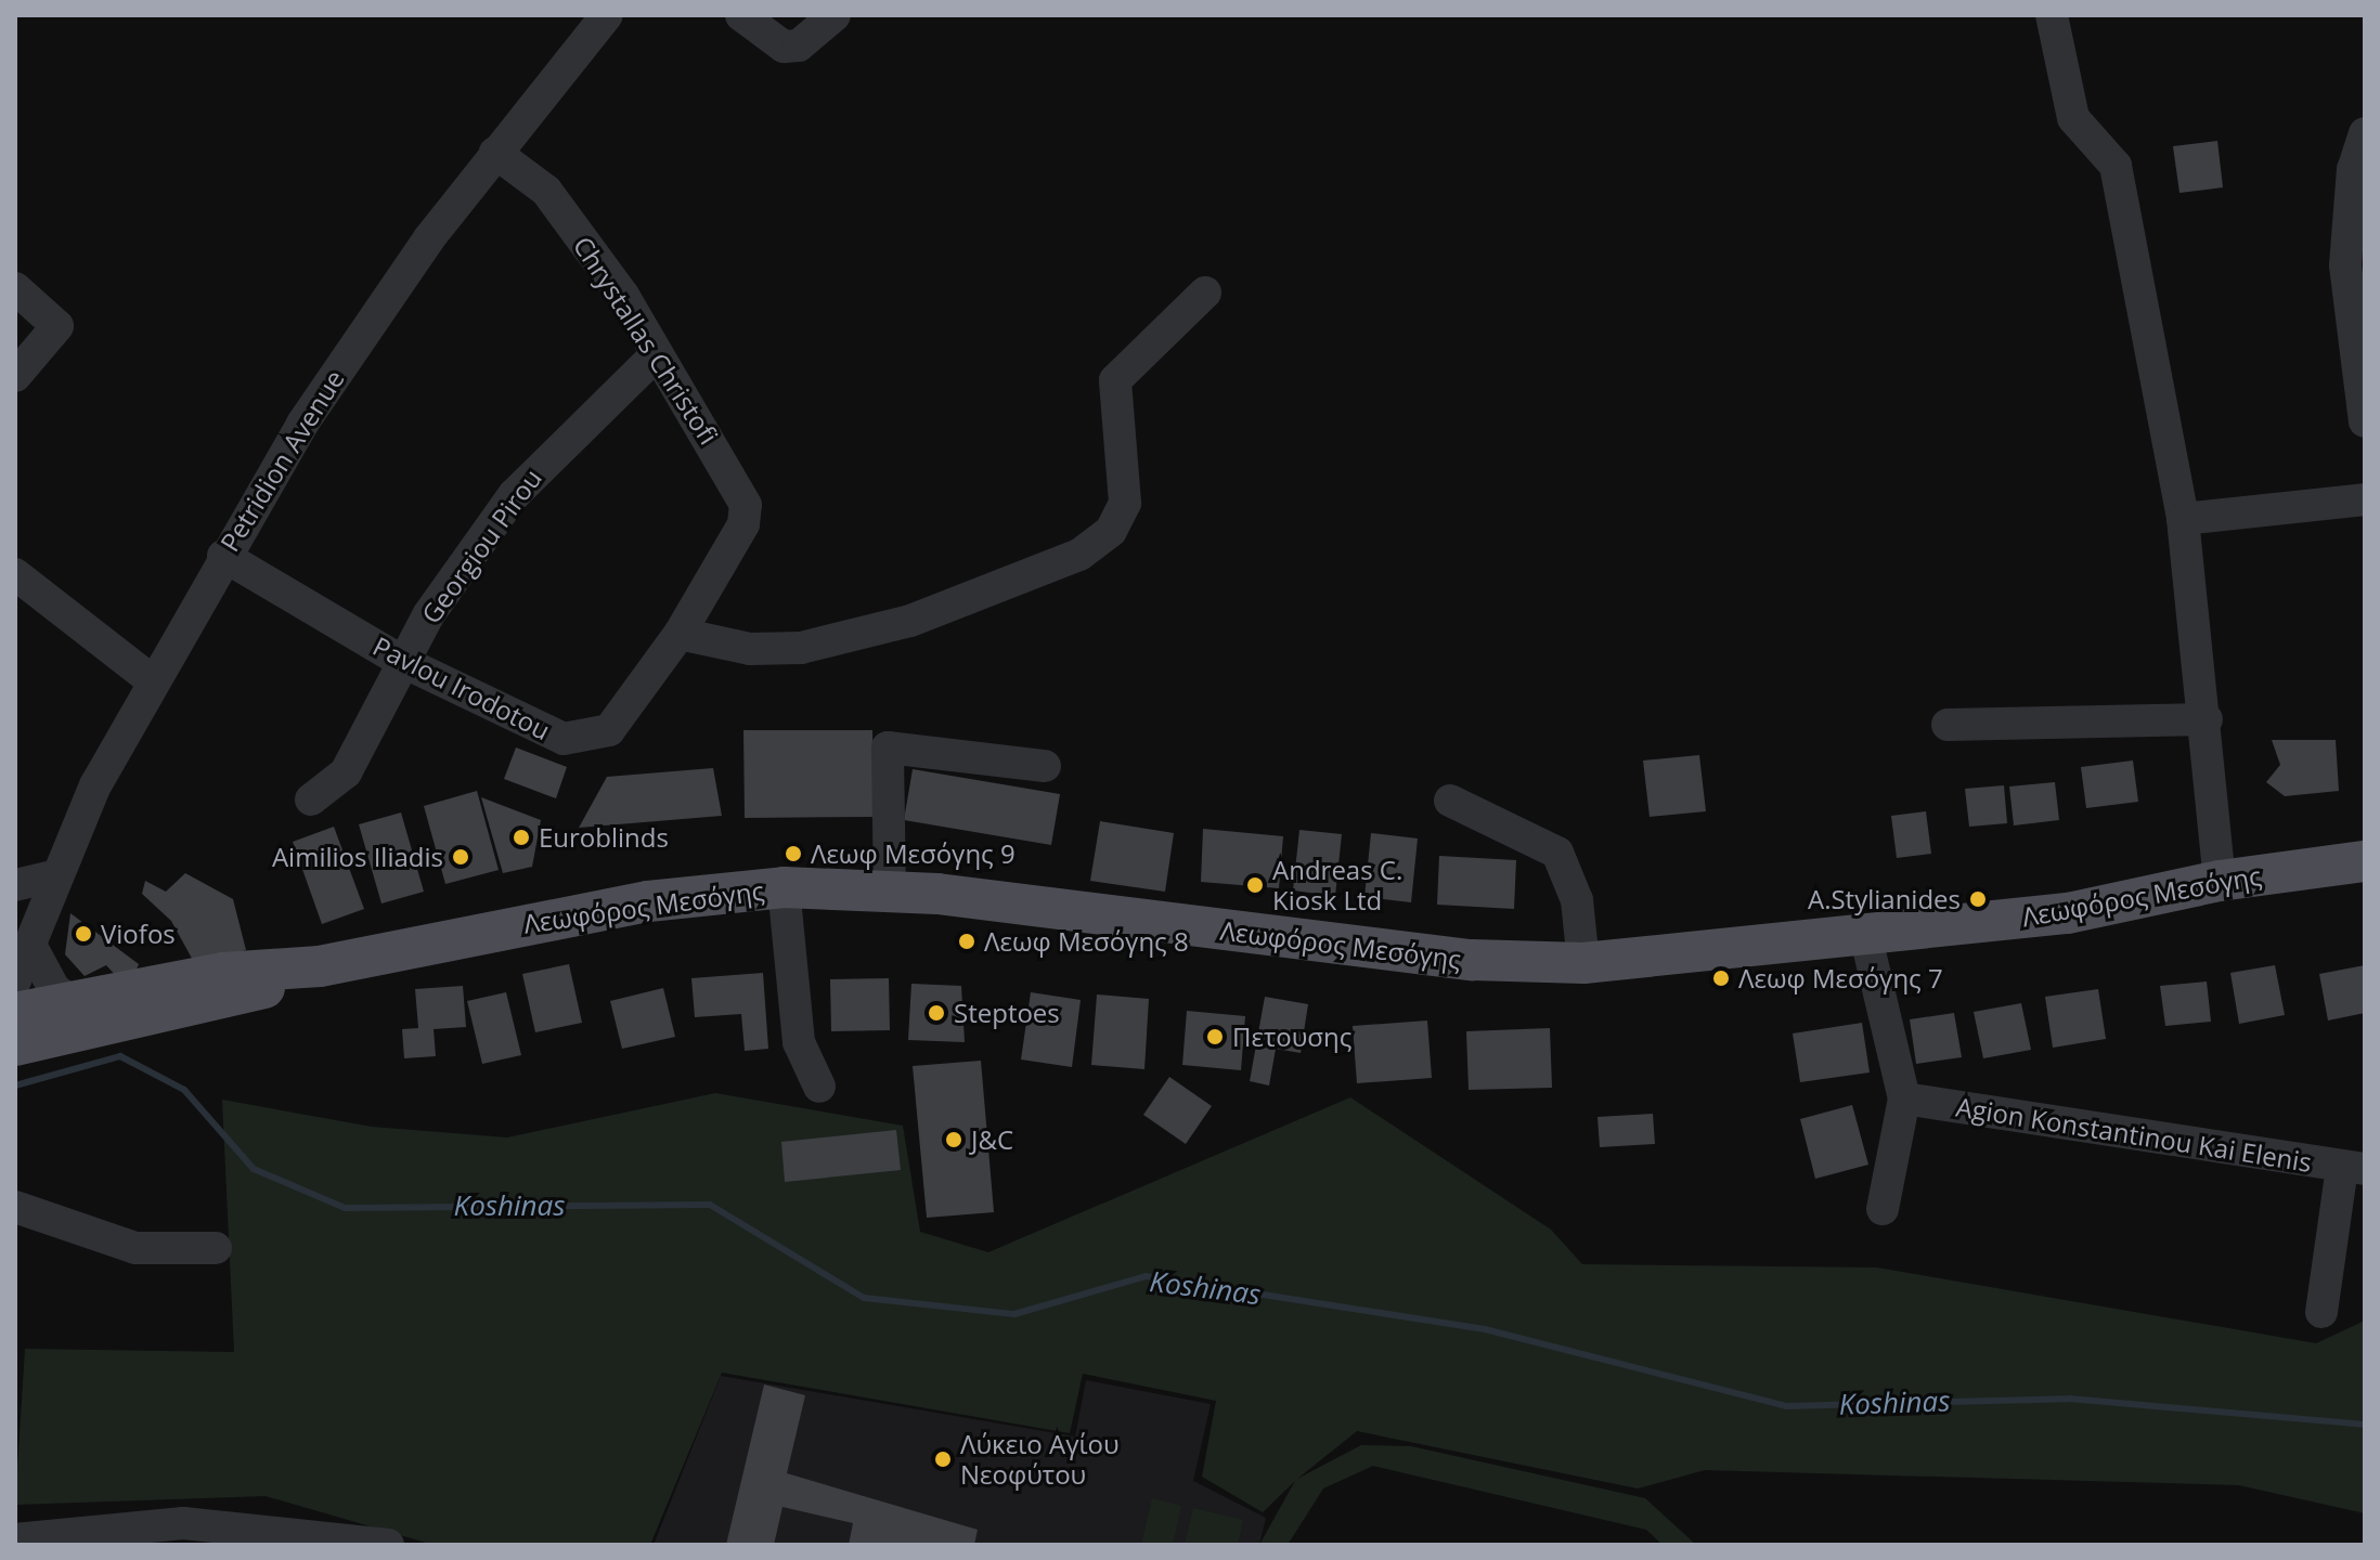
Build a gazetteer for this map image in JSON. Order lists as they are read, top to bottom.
{
  "streets": {
    "main road": ["Λεωφόρος Μεσόγης"],
    "street": [
      "Chrystallas Christofi",
      "Petridion Avenue",
      "Georgiou Pirou",
      "Pavlou Irodotou",
      "Agion Konstantinou Kai Elenis"
    ]
  },
  "crossings": [
    ["Chrystallas Christofi", "Petridion Avenue"],
    ["Chrystallas Christofi", "Georgiou Pirou"],
    ["Chrystallas Christofi", "Pavlou Irodotou"],
    ["Petridion Avenue", "Pavlou Irodotou"],
    ["Georgiou Pirou", "Pavlou Irodotou"]
  ],
  "water": ["Koshinas"],
  "places": [
    "Euroblinds",
    "Λεωφ Μεσόγης 9",
    "Aimilios Iliadis",
    "Andreas C. Kiosk Ltd",
    "A.Stylianides",
    "Viofos",
    "Λεωφ Μεσόγης 8",
    "Λεωφ Μεσόγης 7",
    "Steptoes",
    "Πετουσης",
    "J&C",
    "Λύκειο Αγίου Νεοφύτου"
  ]
}
